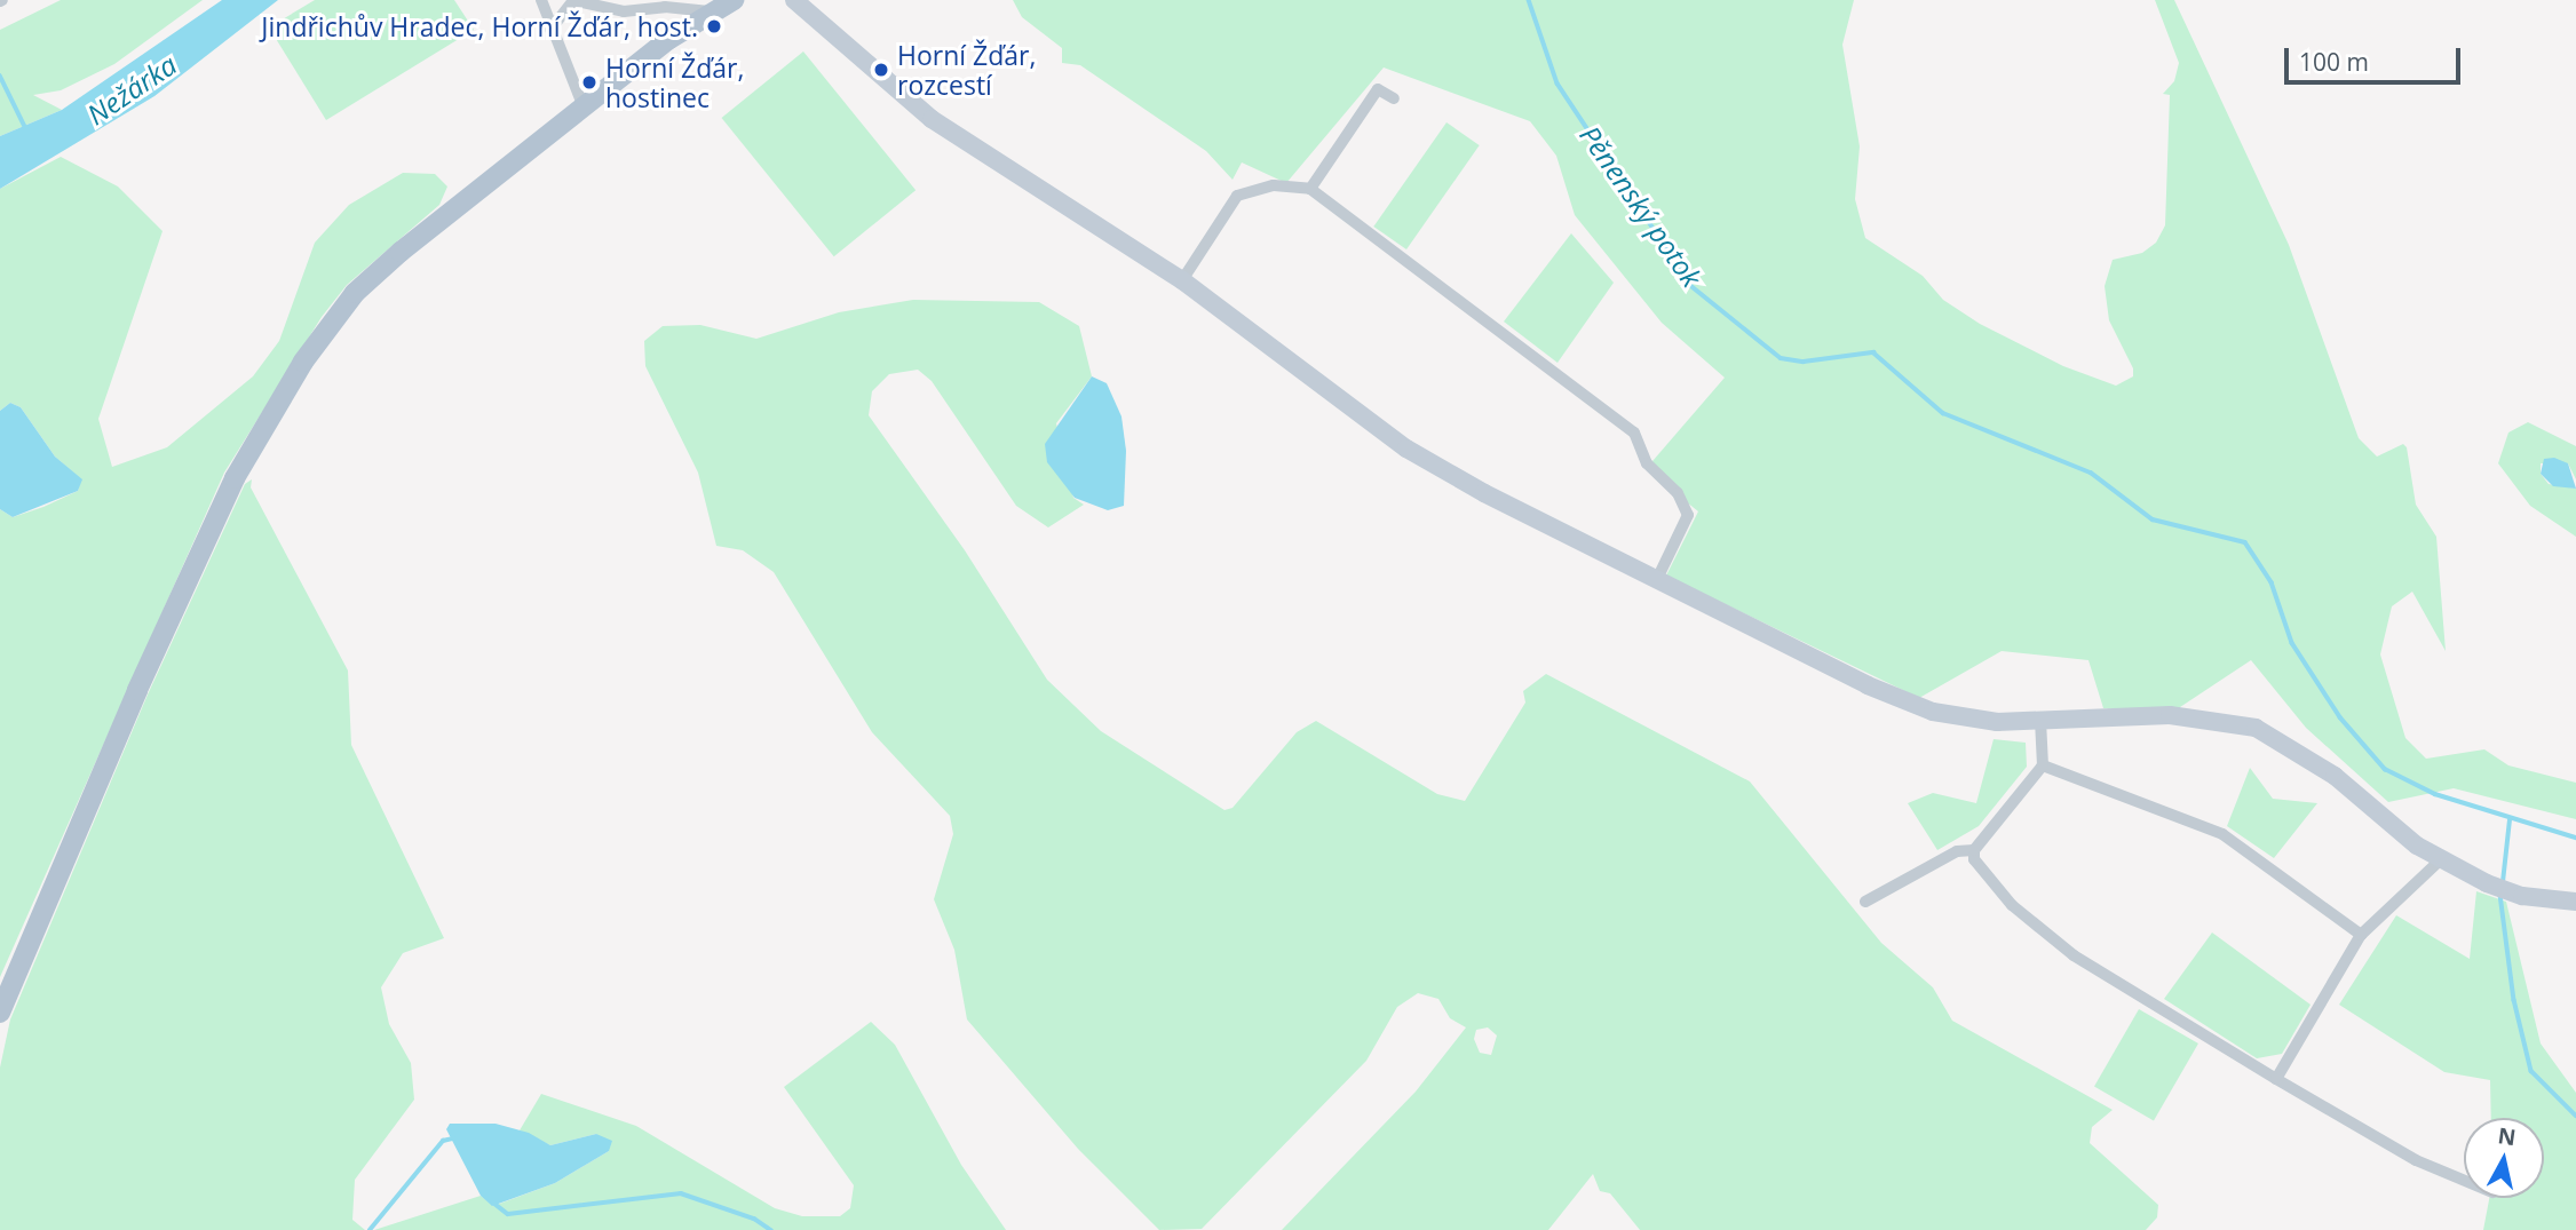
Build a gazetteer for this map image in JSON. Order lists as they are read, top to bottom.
{
  "water": ["Nežárka", "Pěnenský potok"],
  "places": ["Jindřichův Hradec, Horní Žďár, host.", "Horní Žďár, rozcestí", "Horní Žďár, hostinec"],
  "scale_bar": "100 m",
  "north": "top"
}
